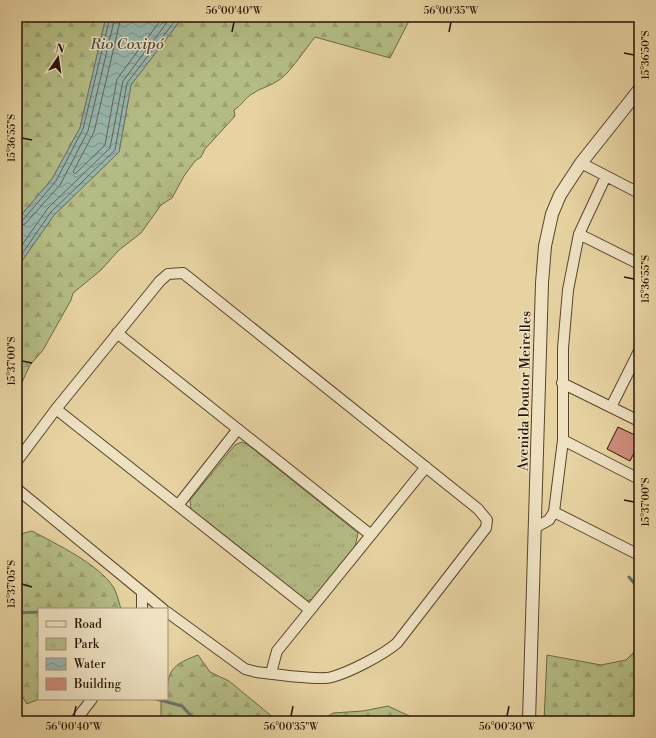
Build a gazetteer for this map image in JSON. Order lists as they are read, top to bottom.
{
  "streets": {
    "street": ["Avenida Doutor Meirelles"]
  },
  "water": ["Rio Coxipó"],
  "legend": [
    "Road",
    "Park",
    "Water",
    "Building"
  ],
  "north": "top",
  "coordinates": [
    "56°00'40\"W",
    "56°00'35\"W",
    "15°36'50\"S",
    "15°36'55\"S",
    "15°37'00\"S",
    "15°37'05\"S",
    "56°00'30\"W"
  ]
}
